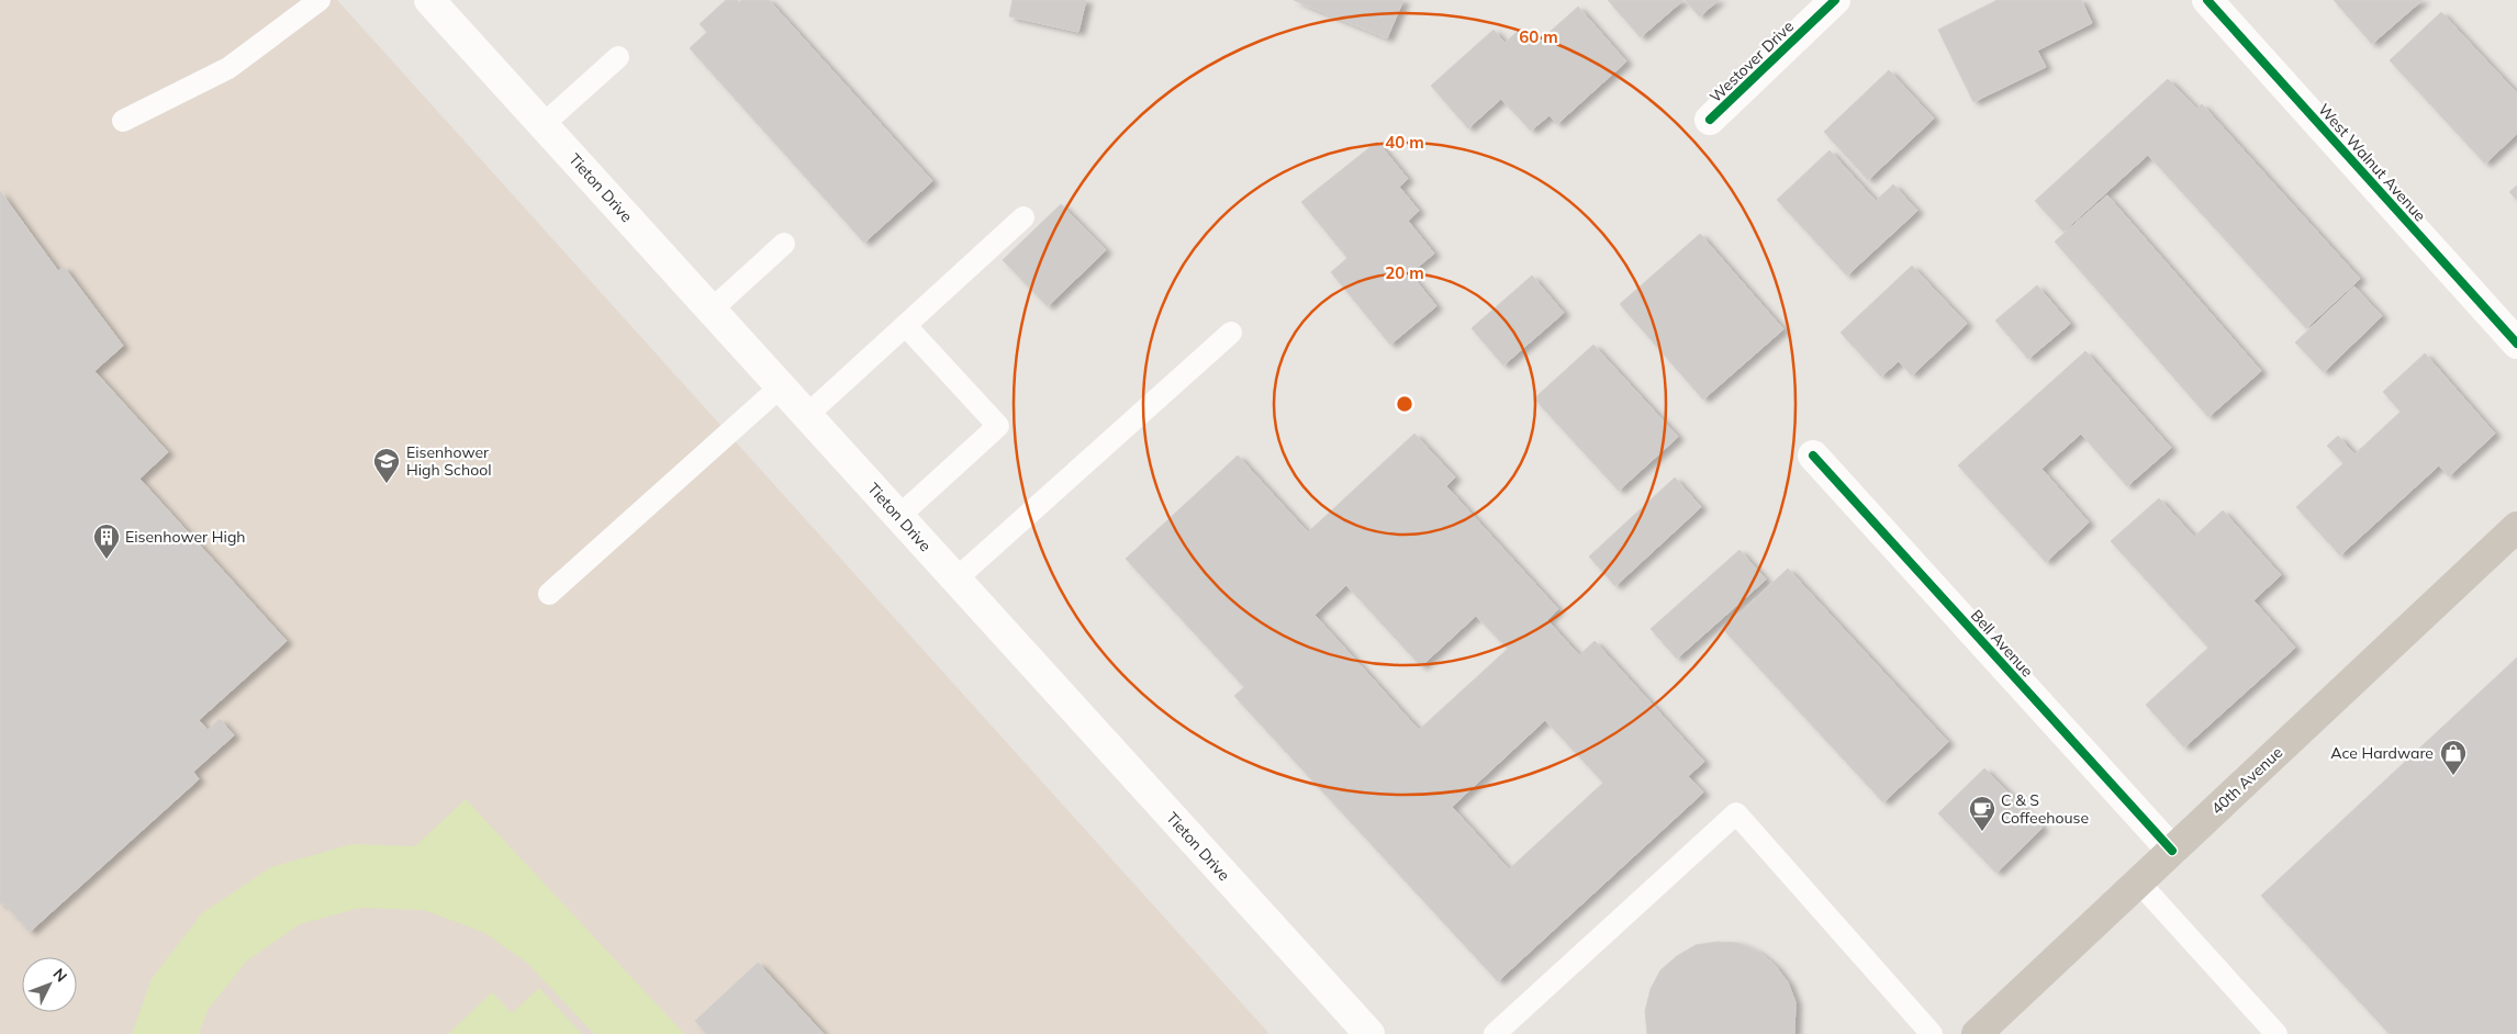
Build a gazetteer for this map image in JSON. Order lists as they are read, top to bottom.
{
  "streets": {
    "main road": [
      "Westover Drive",
      "West Walnut Avenue",
      "Tieton Drive",
      "Bell Avenue",
      "40th Avenue"
    ]
  },
  "crossings": [
    ["Bell Avenue", "40th Avenue"]
  ],
  "places": {
    "school or university": ["Eisenhower High School"],
    "building": ["Eisenhower High"],
    "shop": ["Ace Hardware"],
    "cafe": ["C & S Coffeehouse"]
  },
  "north": "top right",
  "rings": ["60 m", "40 m", "20 m"]
}
